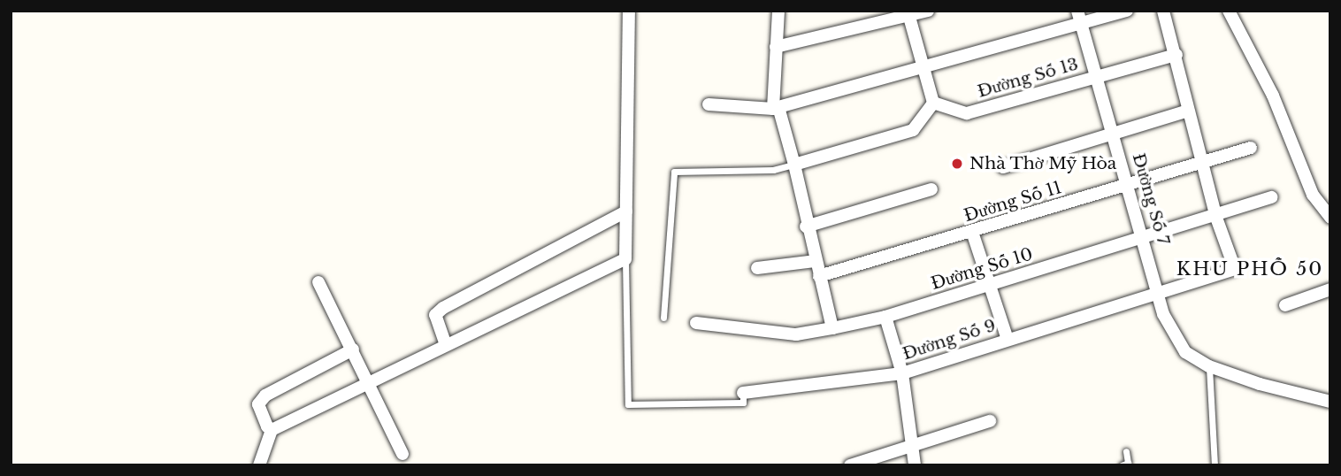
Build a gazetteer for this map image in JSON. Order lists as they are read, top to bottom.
{
  "streets": {
    "street": [
      "Đường Số 13",
      "Đường Số 7",
      "Đường Số 11",
      "Đường Số 10",
      "Đường Số 9"
    ]
  },
  "crossings": [
    ["Đường Số 13", "Đường Số 7"],
    ["Đường Số 7", "Đường Số 11"],
    ["Đường Số 7", "Đường Số 10"],
    ["Đường Số 7", "Đường Số 9"],
    ["Đường Số 10", "Đường Số 9"]
  ],
  "districts": ["KHU PHỐ 50"],
  "places": ["Nhà Thờ Mỹ Hòa"]
}
